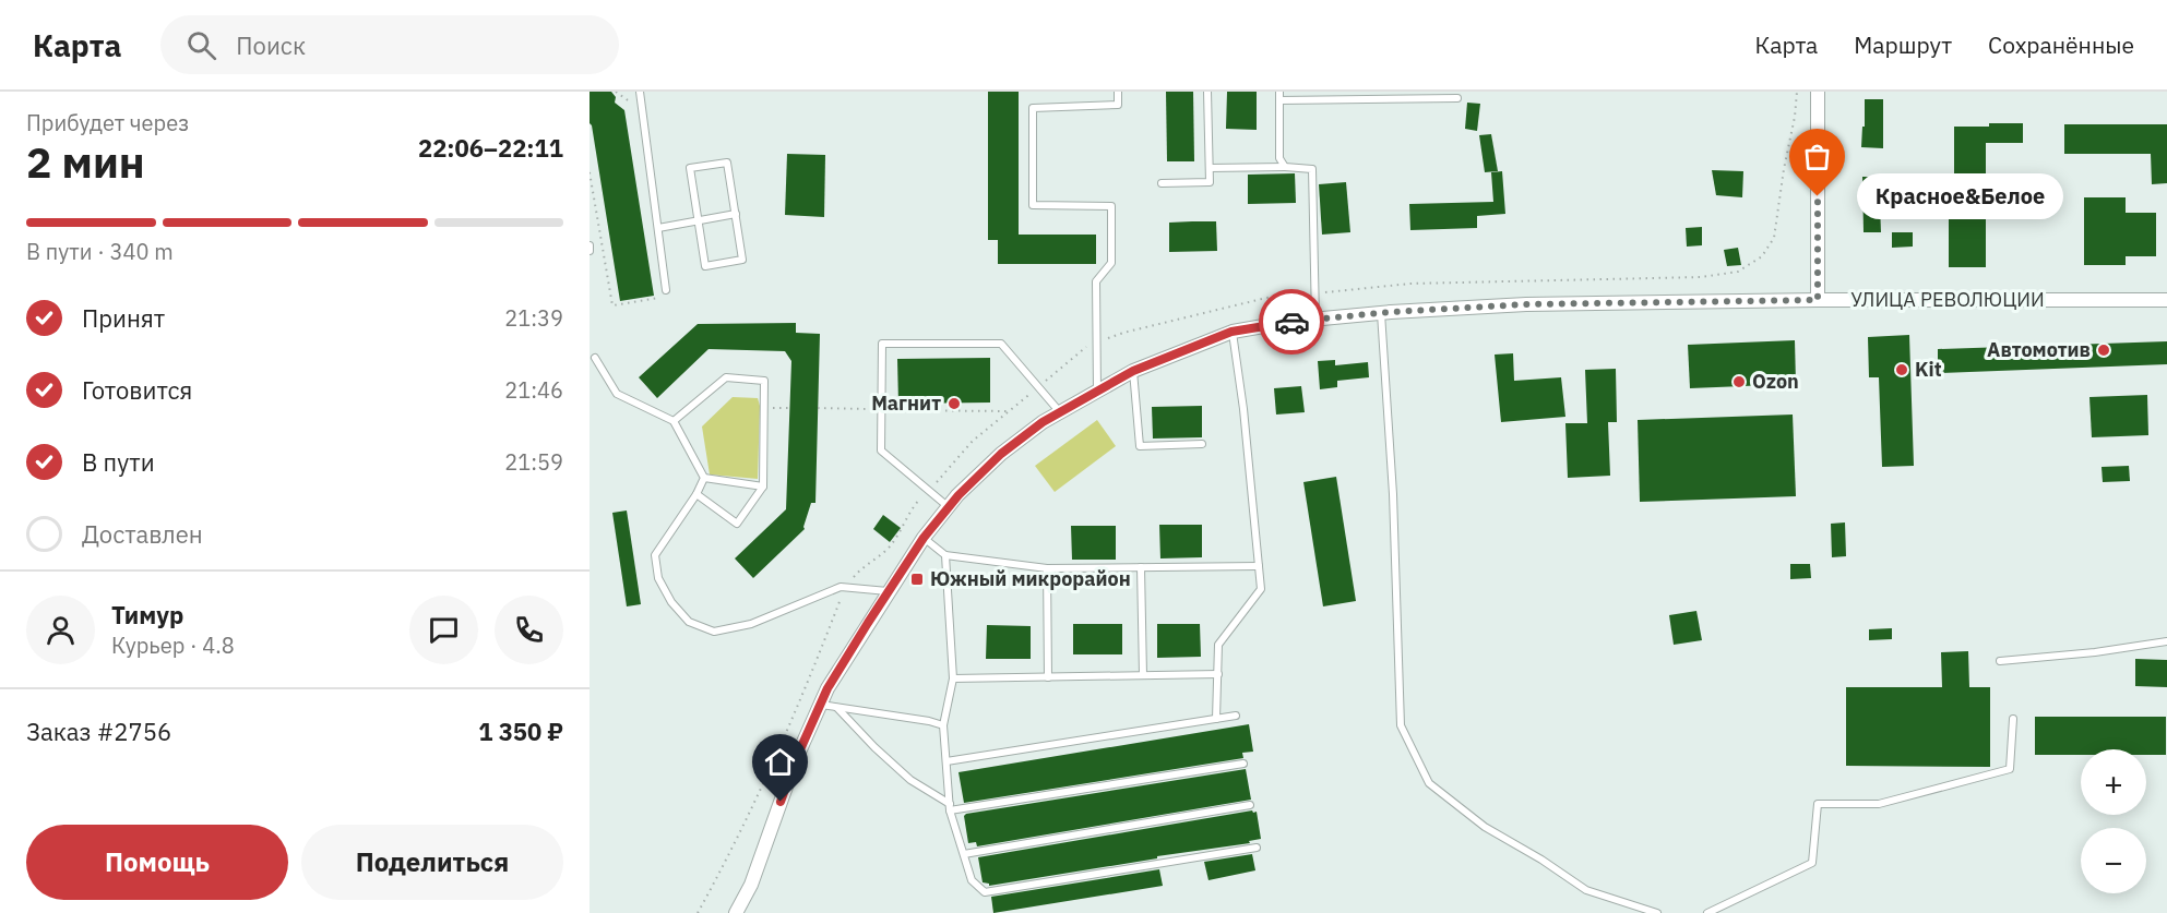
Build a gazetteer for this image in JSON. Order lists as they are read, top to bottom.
{
  "streets": {
    "street": ["УЛИЦА РЕВОЛЮЦИИ"]
  },
  "places": {
    "other": [
      "Красное&Белое",
      "Автомотив",
      "Kit",
      "Ozon",
      "Магнит"
    ],
    "transit": ["Южный микрорайон"]
  },
  "page": {
    "header": "Карта",
    "search": "Поиск",
    "nav": ["Карта", "Маршрут", "Сохранённые"],
    "heading": ["2 мин", "Прибудет через", "22:06–22:11"],
    "panel": [
      "Тимур",
      "Курьер · 4.8",
      "Заказ #2756",
      "1 350 ₽"
    ],
    "bubble": "Красное&Белое",
    "bar": "В пути · 340 m",
    "list": [
      ["Принят", "21:39"],
      ["Готовится", "21:46"],
      ["В пути", "21:59"],
      "Доставлен"
    ],
    "map_buttons": ["+", "−"],
    "buttons": ["Помощь", "Поделиться"]
  }
}
